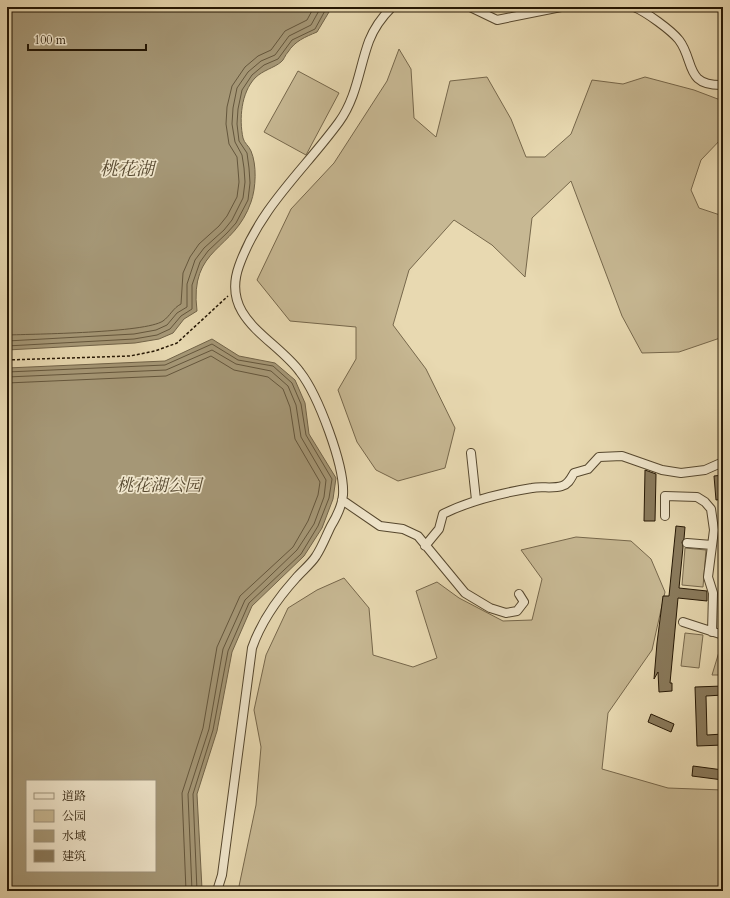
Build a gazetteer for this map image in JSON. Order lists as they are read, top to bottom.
{
  "water": ["桃花湖"],
  "parks": ["桃花湖公园"],
  "legend": [
    "道路",
    "公园",
    "水域",
    "建筑"
  ],
  "scale_bar": "100 m"
}
